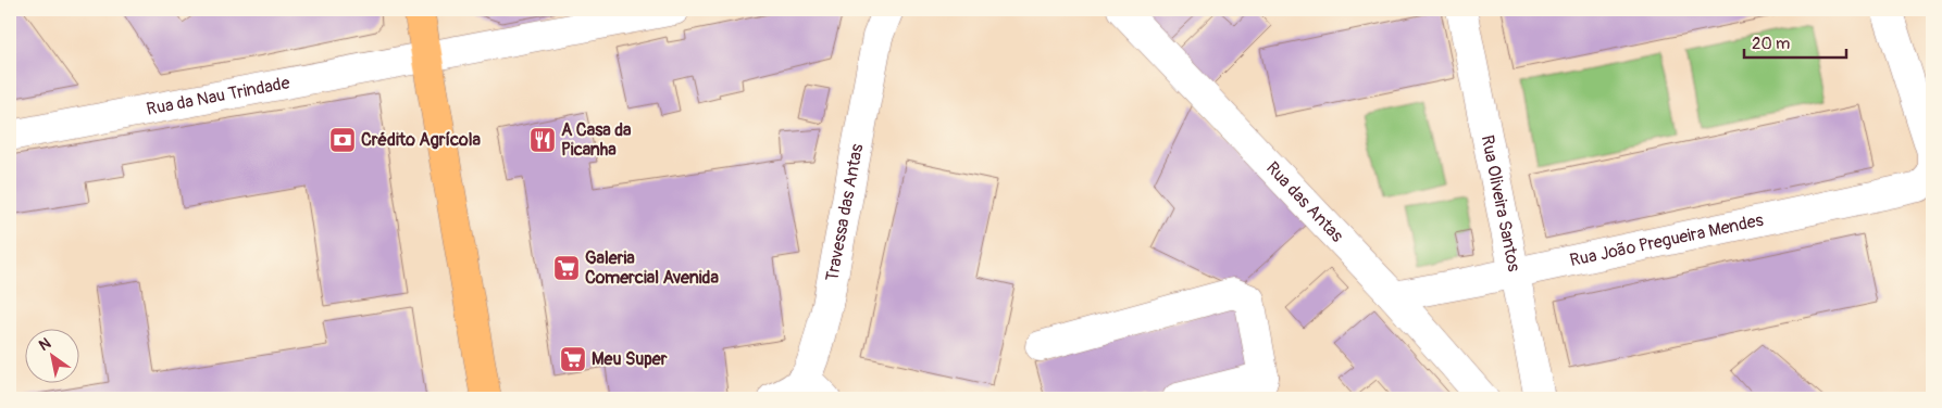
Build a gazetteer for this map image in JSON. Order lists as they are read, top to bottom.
{
  "streets": {
    "street": [
      "Rua da Nau Trindade",
      "Rua das Antas",
      "Rua Oliveira Santos",
      "Travessa das Antas",
      "Rua João Pregueira Mendes"
    ]
  },
  "crossings": [
    ["Rua das Antas", "Rua João Pregueira Mendes"],
    ["Rua Oliveira Santos", "Rua João Pregueira Mendes"]
  ],
  "places": {
    "bank": ["Crédito Agrícola"],
    "restaurant": ["A Casa da Picanha"],
    "supermarket": ["Galeria Comercial Avenida", "Meu Super"]
  },
  "scale_bar": "20 m",
  "north": "top left"
}
